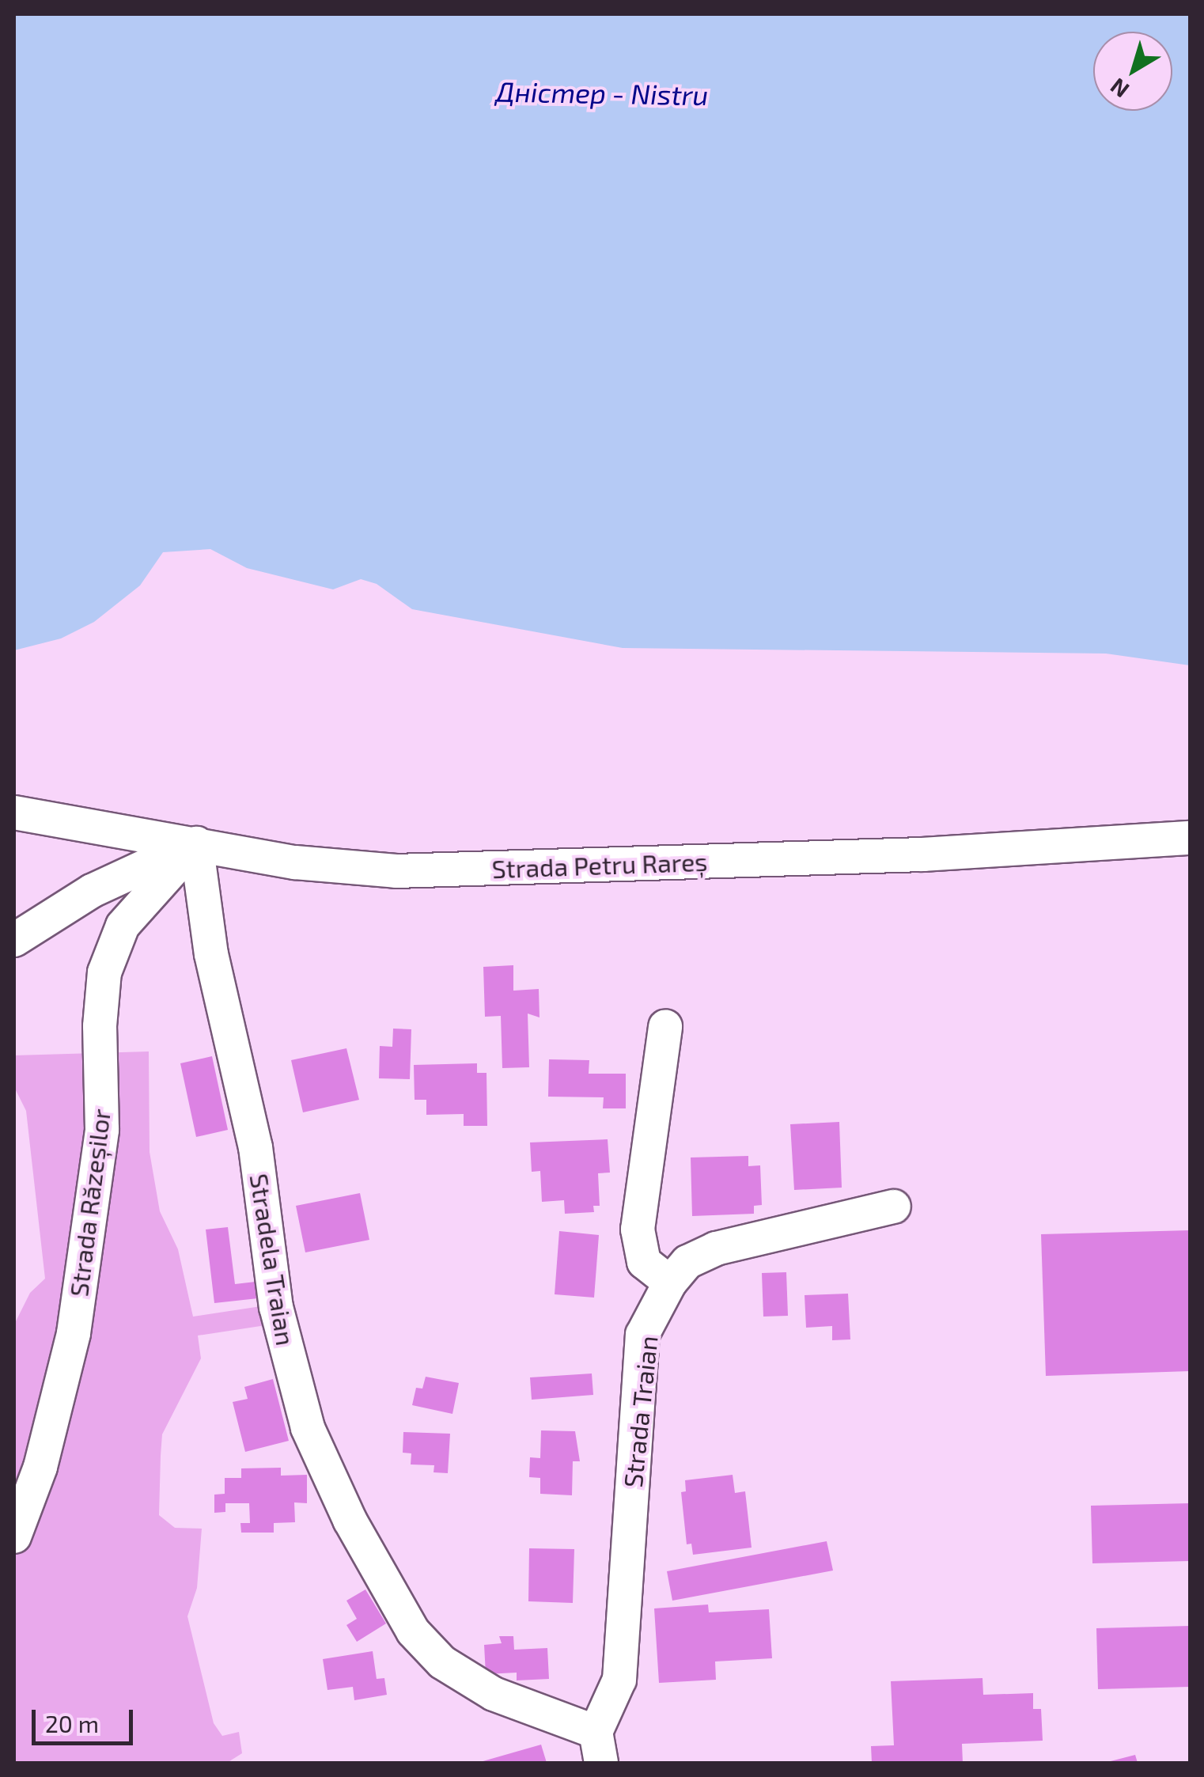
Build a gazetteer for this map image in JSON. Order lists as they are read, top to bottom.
{
  "streets": {
    "street": [
      "Strada Petru Rareș",
      "Strada Răzeșilor",
      "Stradela Traian",
      "Strada Traian"
    ]
  },
  "crossings": [
    ["Strada Petru Rareș", "Strada Răzeșilor"],
    ["Strada Petru Rareș", "Stradela Traian"],
    ["Strada Răzeșilor", "Stradela Traian"],
    ["Stradela Traian", "Strada Traian"]
  ],
  "water": ["Дністер - Nistru"],
  "scale_bar": "20 m",
  "north": "bottom left"
}
